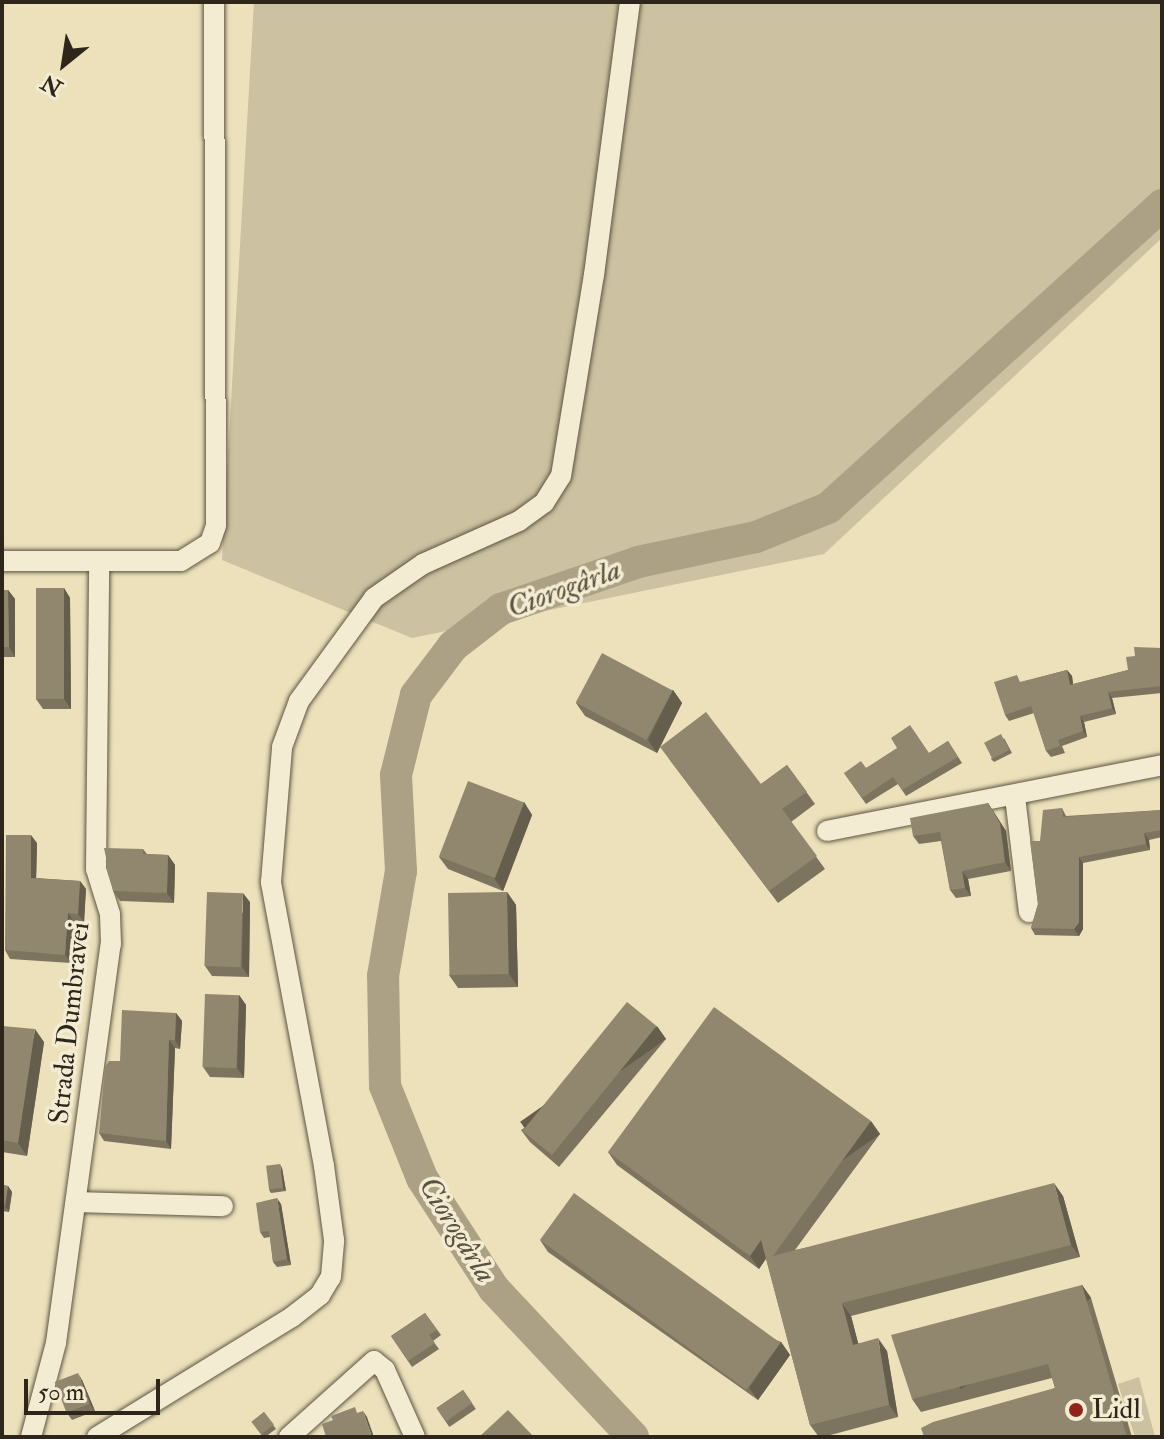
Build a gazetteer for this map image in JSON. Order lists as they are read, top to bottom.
{
  "streets": {
    "street": ["Strada Dumbravei"]
  },
  "water": ["Ciorogârla"],
  "places": ["Lidl"],
  "scale_bar": "50 m",
  "north": "bottom left"
}
